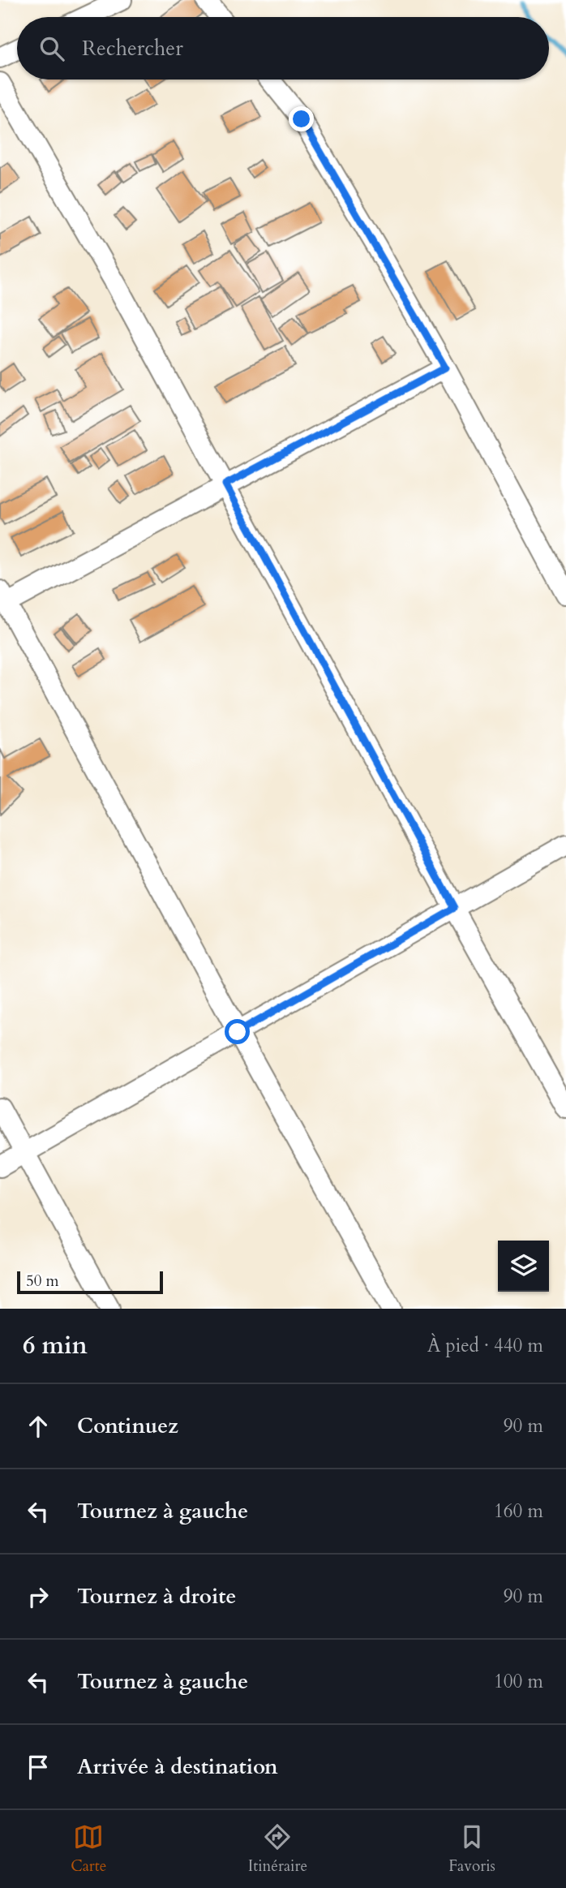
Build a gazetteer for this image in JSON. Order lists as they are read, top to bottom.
{
  "scale_bar": "50 m",
  "page": {
    "search": "Rechercher",
    "scale": "50 m",
    "heading": ["6 min", "À pied · 440 m"],
    "list": [
      ["Continuez", "90 m"],
      ["Tournez à gauche", "160 m"],
      ["Tournez à droite", "90 m"],
      ["Tournez à gauche", "100 m"],
      "Arrivée à destination"
    ],
    "nav": ["Carte", "Itinéraire", "Favoris"]
  }
}
